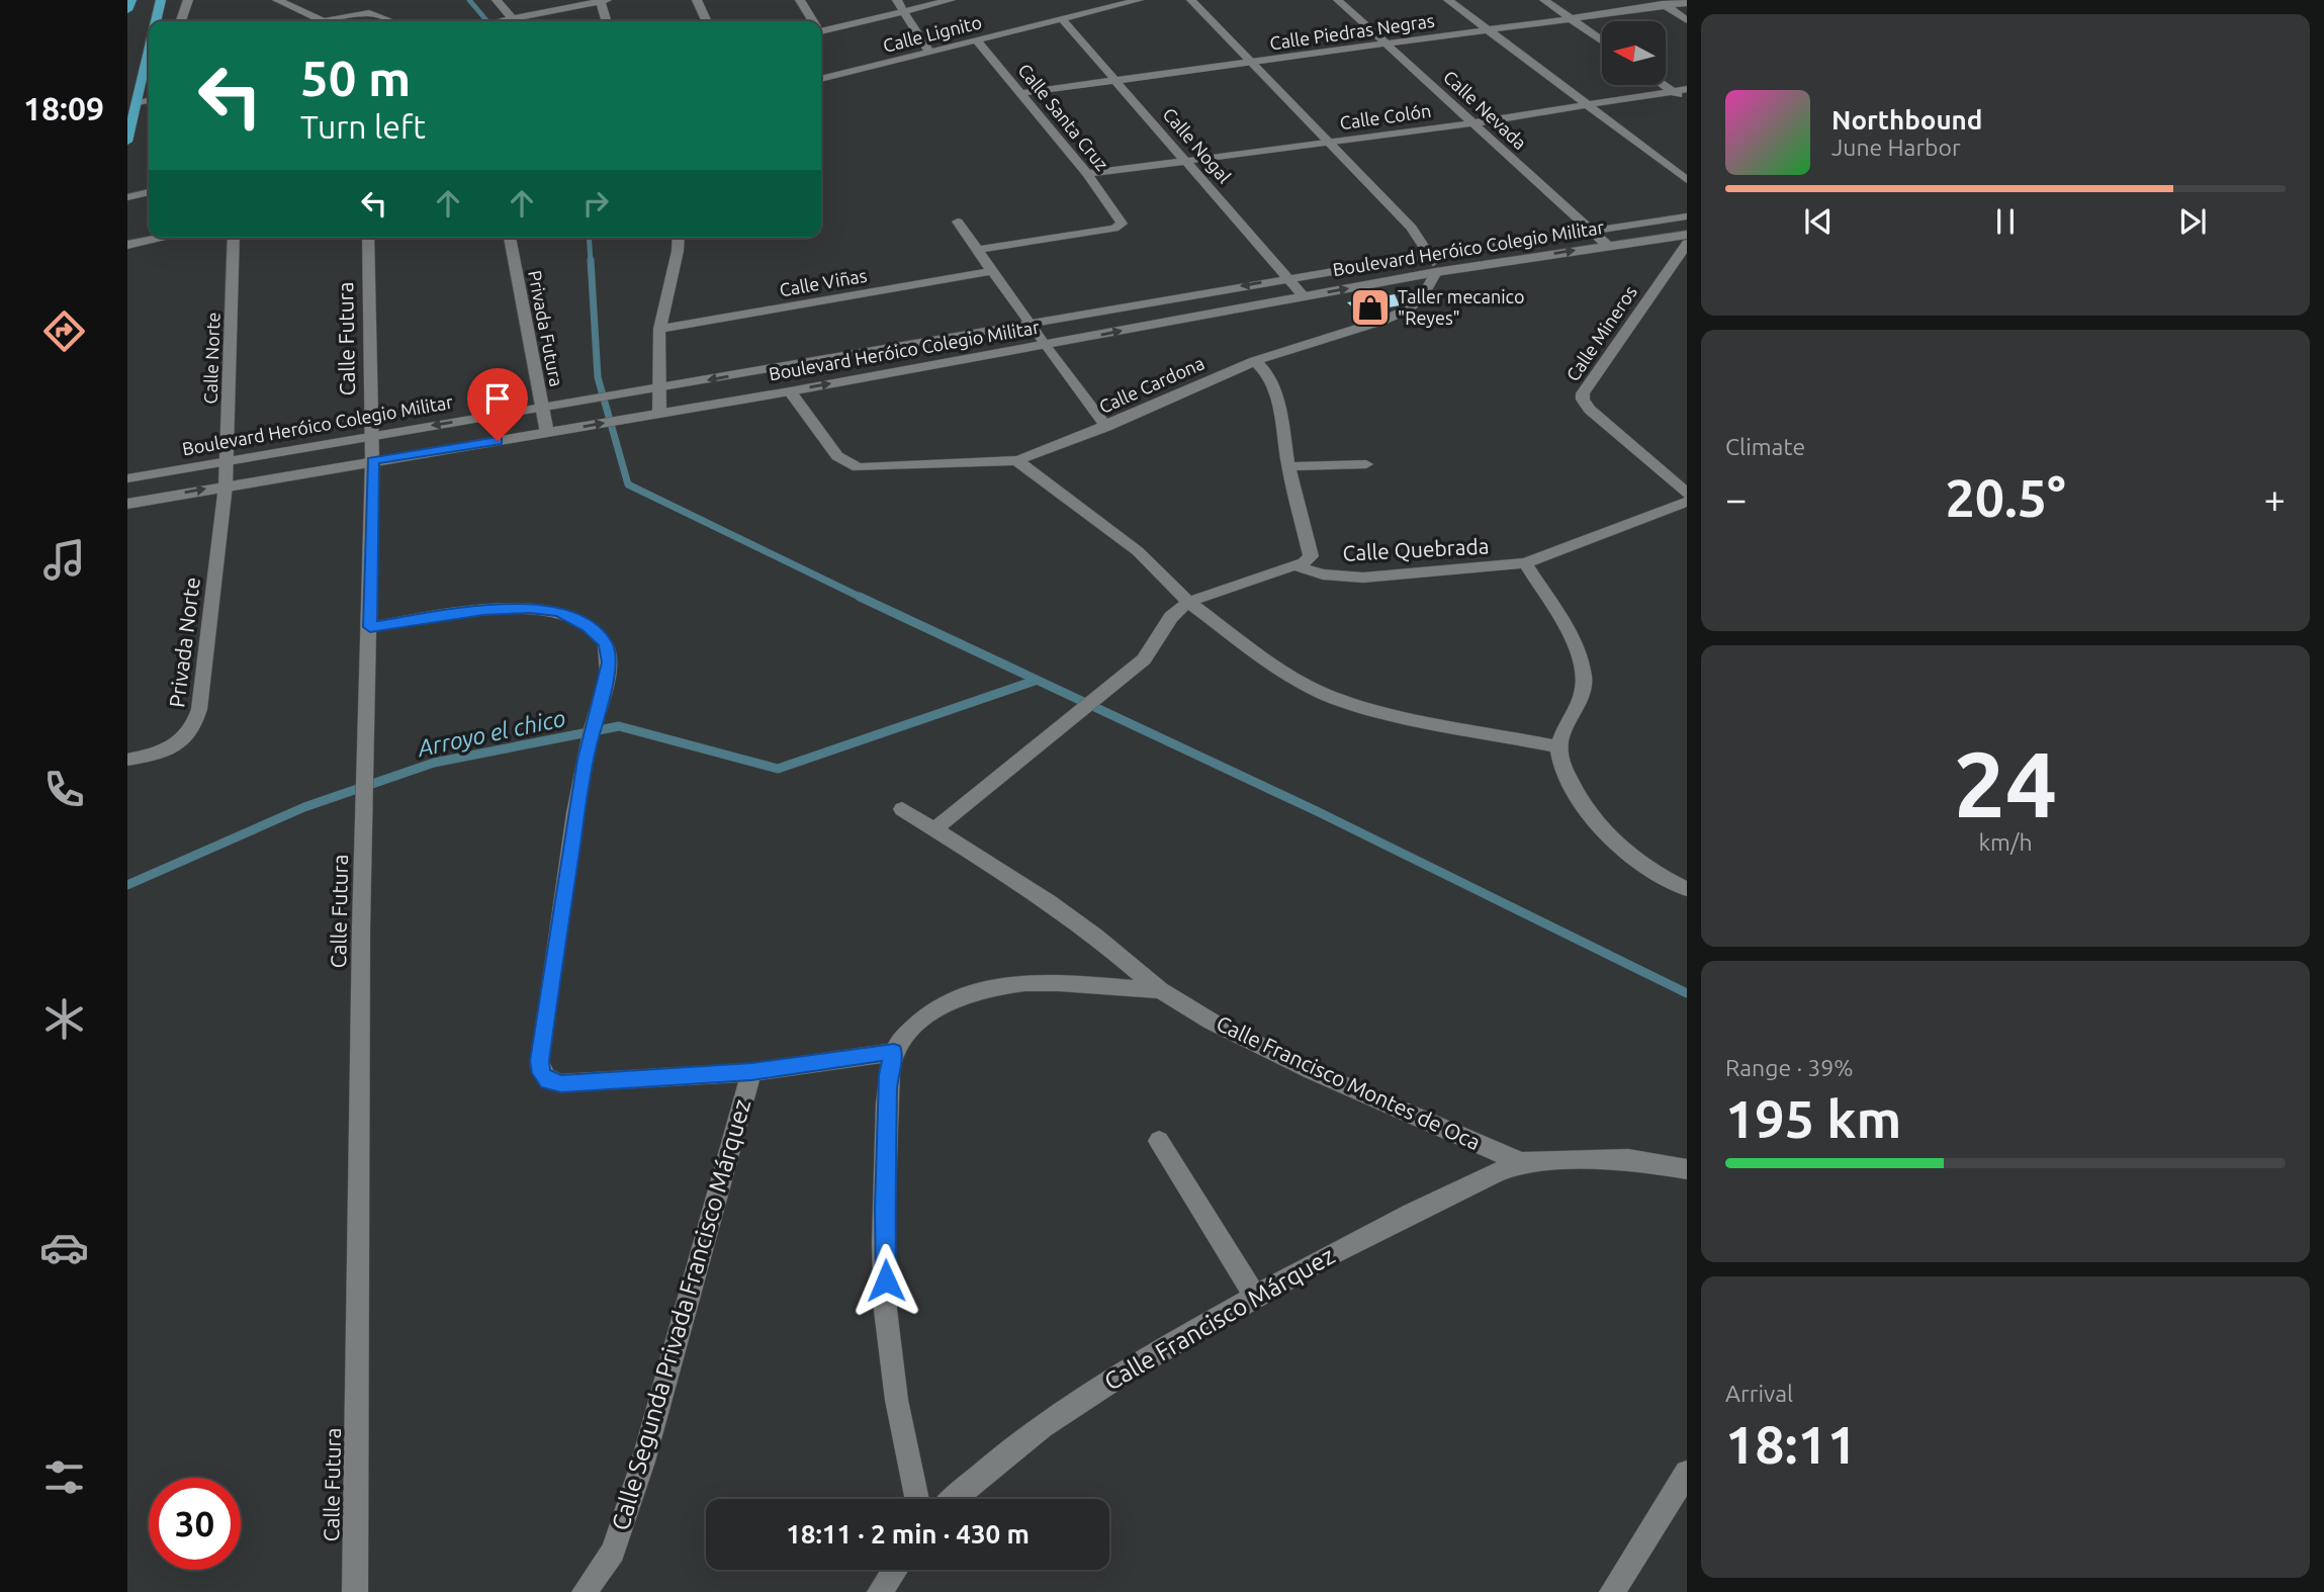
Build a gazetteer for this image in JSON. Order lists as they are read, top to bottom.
{
  "streets": {
    "street": [
      "Calle Piedras Negras",
      "Calle Lignito",
      "Calle Nevada",
      "Calle Santa Cruz",
      "Calle Colón",
      "Calle Nogal",
      "Boulevard Heróico Colegio Militar",
      "Calle Viñas",
      "Privada Futura",
      "Calle Mineros",
      "Calle Futura",
      "Calle Norte",
      "Calle Cardona",
      "Calle Quebrada",
      "Privada Norte",
      "Calle Francisco Montes de Oca",
      "Calle Segunda Privada Francisco Márquez",
      "Calle Francisco Márquez"
    ]
  },
  "crossings": [
    ["Calle Piedras Negras", "Calle Nevada"],
    ["Calle Piedras Negras", "Calle Santa Cruz"],
    ["Calle Piedras Negras", "Calle Nogal"],
    ["Calle Lignito", "Calle Santa Cruz"],
    ["Calle Lignito", "Calle Nogal"],
    ["Calle Nevada", "Calle Colón"],
    ["Calle Nevada", "Boulevard Heróico Colegio Militar"],
    ["Calle Santa Cruz", "Calle Colón"],
    ["Calle Colón", "Calle Nogal"],
    ["Calle Nogal", "Boulevard Heróico Colegio Militar"],
    ["Boulevard Heróico Colegio Militar", "Privada Futura"],
    ["Boulevard Heróico Colegio Militar", "Calle Futura"],
    ["Boulevard Heróico Colegio Militar", "Calle Norte"],
    ["Boulevard Heróico Colegio Militar", "Calle Cardona"],
    ["Boulevard Heróico Colegio Militar", "Privada Norte"],
    ["Calle Norte", "Privada Norte"],
    ["Calle Francisco Montes de Oca", "Calle Francisco Márquez"]
  ],
  "water": ["Arroyo el chico"],
  "places": {
    "shop": ["Taller mecanico \"Reyes\""]
  },
  "north": "left",
  "page": {
    "tabs": "18:09",
    "turn": ["50 m", "Turn left"],
    "song": ["Northbound", "June Harbor"],
    "tile": [
      "Climate",
      ["24", "km/h"],
      ["Range · 39%", "195 km"],
      ["Arrival", "18:11"]
    ],
    "heat": ["−", "20.5°", "+"],
    "limit": "30",
    "trip": "18:11 · 2 min · 430 m"
  }
}
